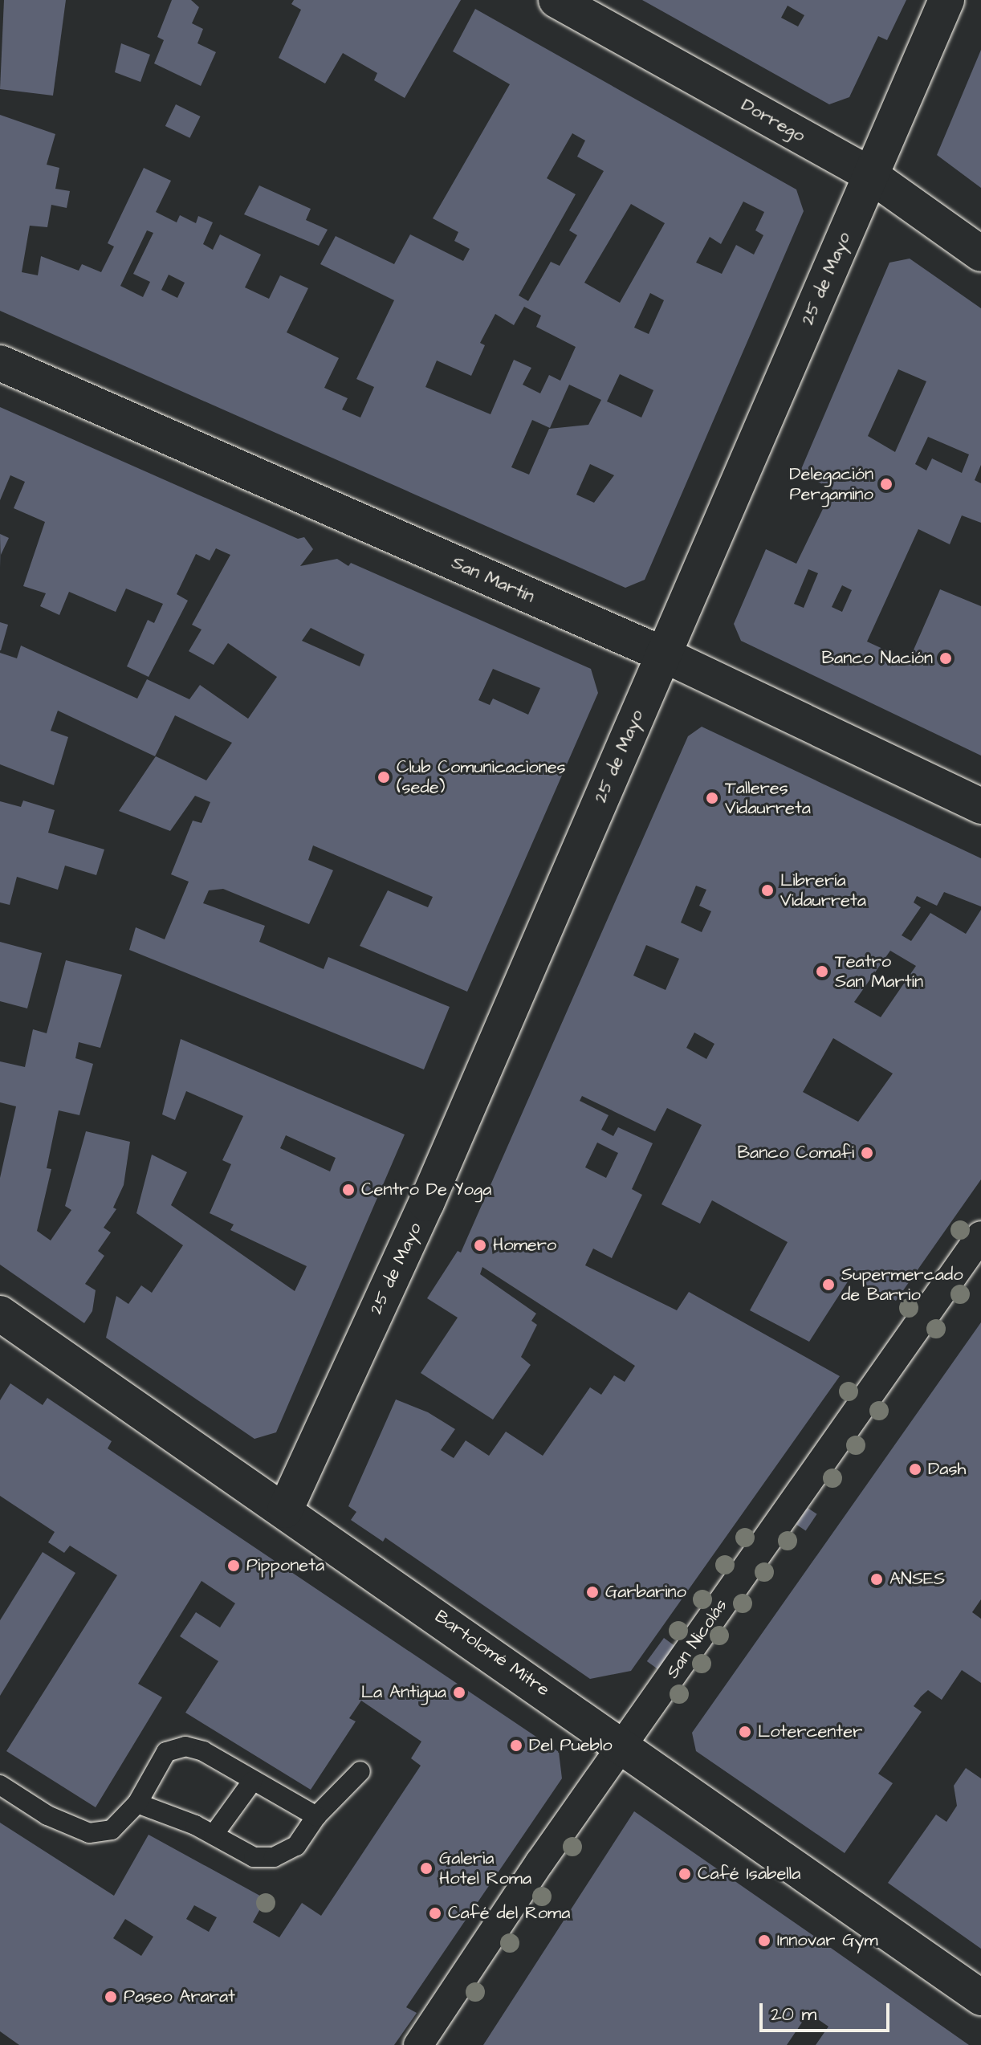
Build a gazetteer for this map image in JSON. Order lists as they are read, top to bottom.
{
  "streets": {
    "street": [
      "Dorrego",
      "25 de Mayo",
      "San Martín",
      "San Nicolás",
      "Bartolomé Mitre"
    ]
  },
  "crossings": [
    ["Dorrego", "25 de Mayo"],
    ["25 de Mayo", "San Martín"],
    ["25 de Mayo", "Bartolomé Mitre"],
    ["San Nicolás", "Bartolomé Mitre"]
  ],
  "places": [
    "Delegación Pergamino",
    "Banco Nación",
    "Club Comunicaciones (sede)",
    "Talleres Vidaurreta",
    "Librería Vidaurreta",
    "Teatro San Martín",
    "Banco Comafi",
    "Centro De Yoga",
    "Homero",
    "Supermercado de Barrio",
    "Dash",
    "Pipponeta",
    "ANSES",
    "Garbarino",
    "La Antigua",
    "Lotercenter",
    "Del Pueblo",
    "Galeria Hotel Roma",
    "Café Isabella",
    "Café del Roma",
    "Innovar Gym",
    "Paseo Ararat"
  ],
  "scale_bar": "20 m"
}
